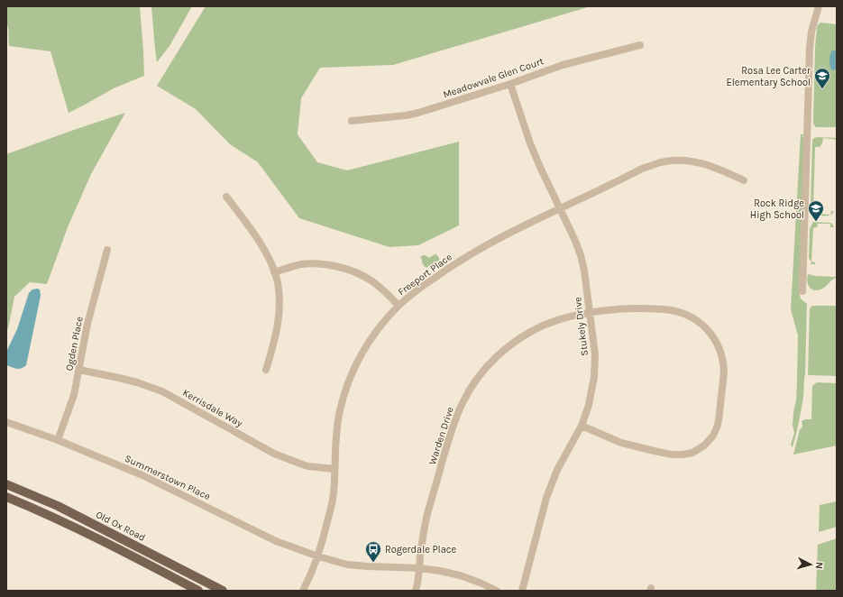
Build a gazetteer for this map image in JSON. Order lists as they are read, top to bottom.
{
  "streets": {
    "main road": ["Old Ox Road"],
    "street": [
      "Meadowvale Glen Court",
      "Freeport Place",
      "Stukely Drive",
      "Ogden Place",
      "Kerrisdale Way",
      "Warden Drive",
      "Summerstown Place"
    ]
  },
  "crossings": [
    ["Meadowvale Glen Court", "Stukely Drive"],
    ["Freeport Place", "Stukely Drive"],
    ["Freeport Place", "Kerrisdale Way"],
    ["Freeport Place", "Summerstown Place"],
    ["Stukely Drive", "Warden Drive"],
    ["Ogden Place", "Kerrisdale Way"],
    ["Ogden Place", "Summerstown Place"]
  ],
  "places": {
    "school or university": ["Rosa Lee Carter Elementary School", "Rock Ridge High School"],
    "bus stop": ["Rogerdale Place"]
  },
  "north": "right"
}
